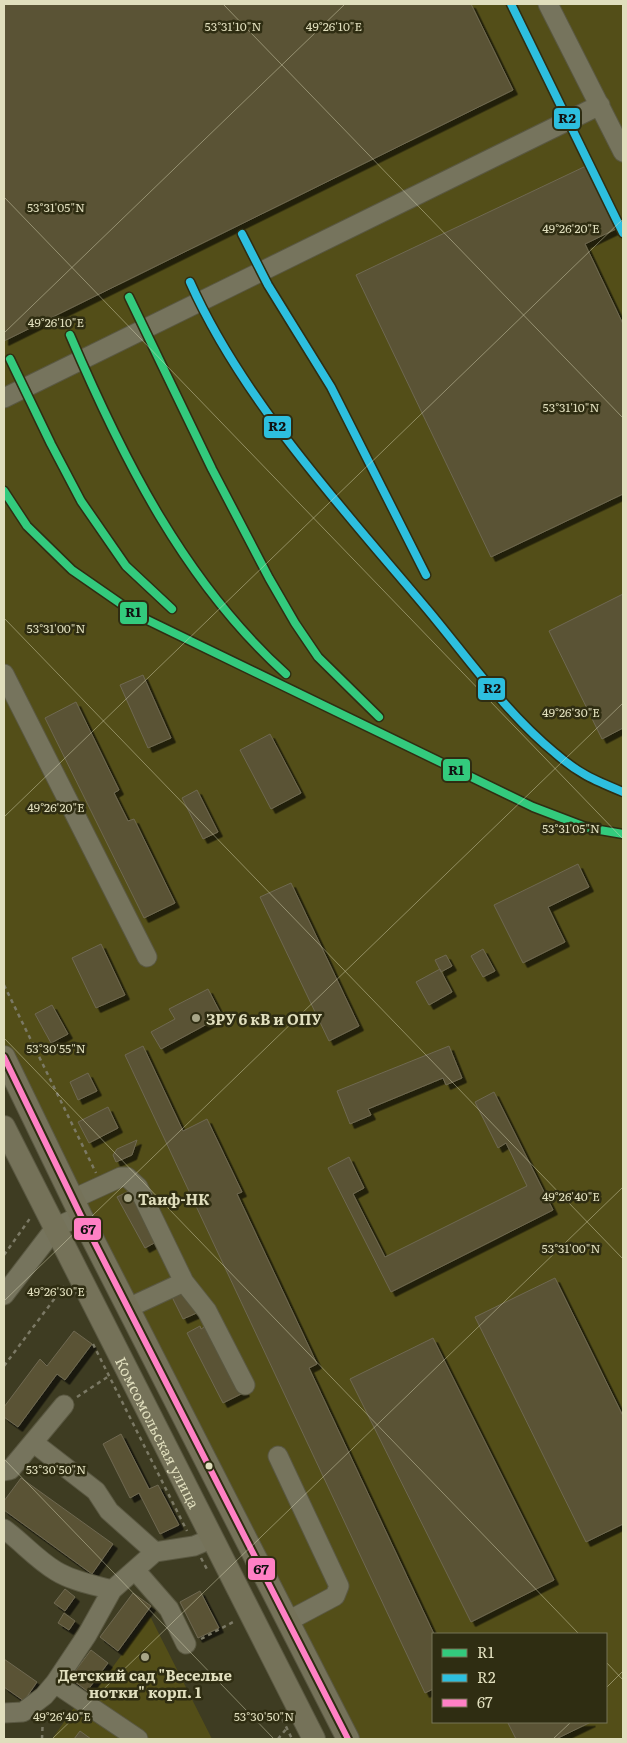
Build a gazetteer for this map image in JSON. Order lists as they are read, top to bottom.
{
  "streets": {
    "main road": ["Комсомольская улица"]
  },
  "places": ["ЗРУ 6 кВ и ОПУ", "Таиф-НК", "Детский сад \"Веселые нотки\" корп. 1"],
  "lines": ["transit line R2", "transit line R1", "transit line 67"],
  "legend": ["R1", "R2", "67"],
  "coordinates": [
    "49°26'10\"E",
    "53°31'10\"N",
    "53°31'05\"N",
    "49°26'20\"E",
    "53°31'00\"N",
    "49°26'30\"E",
    "53°30'55\"N",
    "49°26'40\"E",
    "53°30'50\"N"
  ]
}
